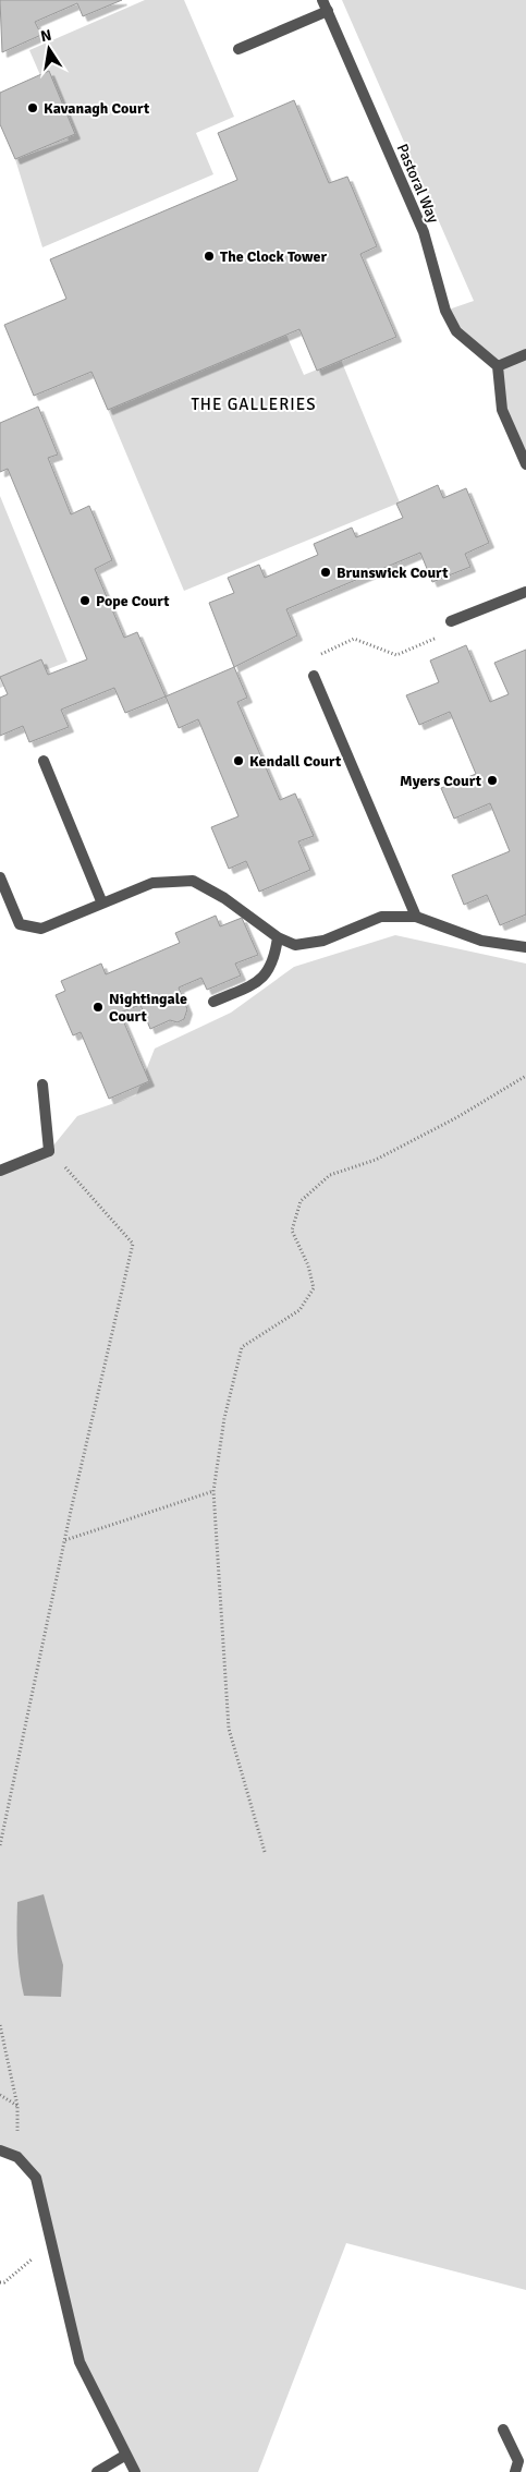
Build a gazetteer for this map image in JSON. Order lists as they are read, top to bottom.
{
  "streets": {
    "street": ["Pastoral Way"]
  },
  "districts": ["THE GALLERIES"],
  "places": [
    "Kavanagh Court",
    "The Clock Tower",
    "Brunswick Court",
    "Pope Court",
    "Kendall Court",
    "Myers Court",
    "Nightingale Court"
  ],
  "north": "top"
}
